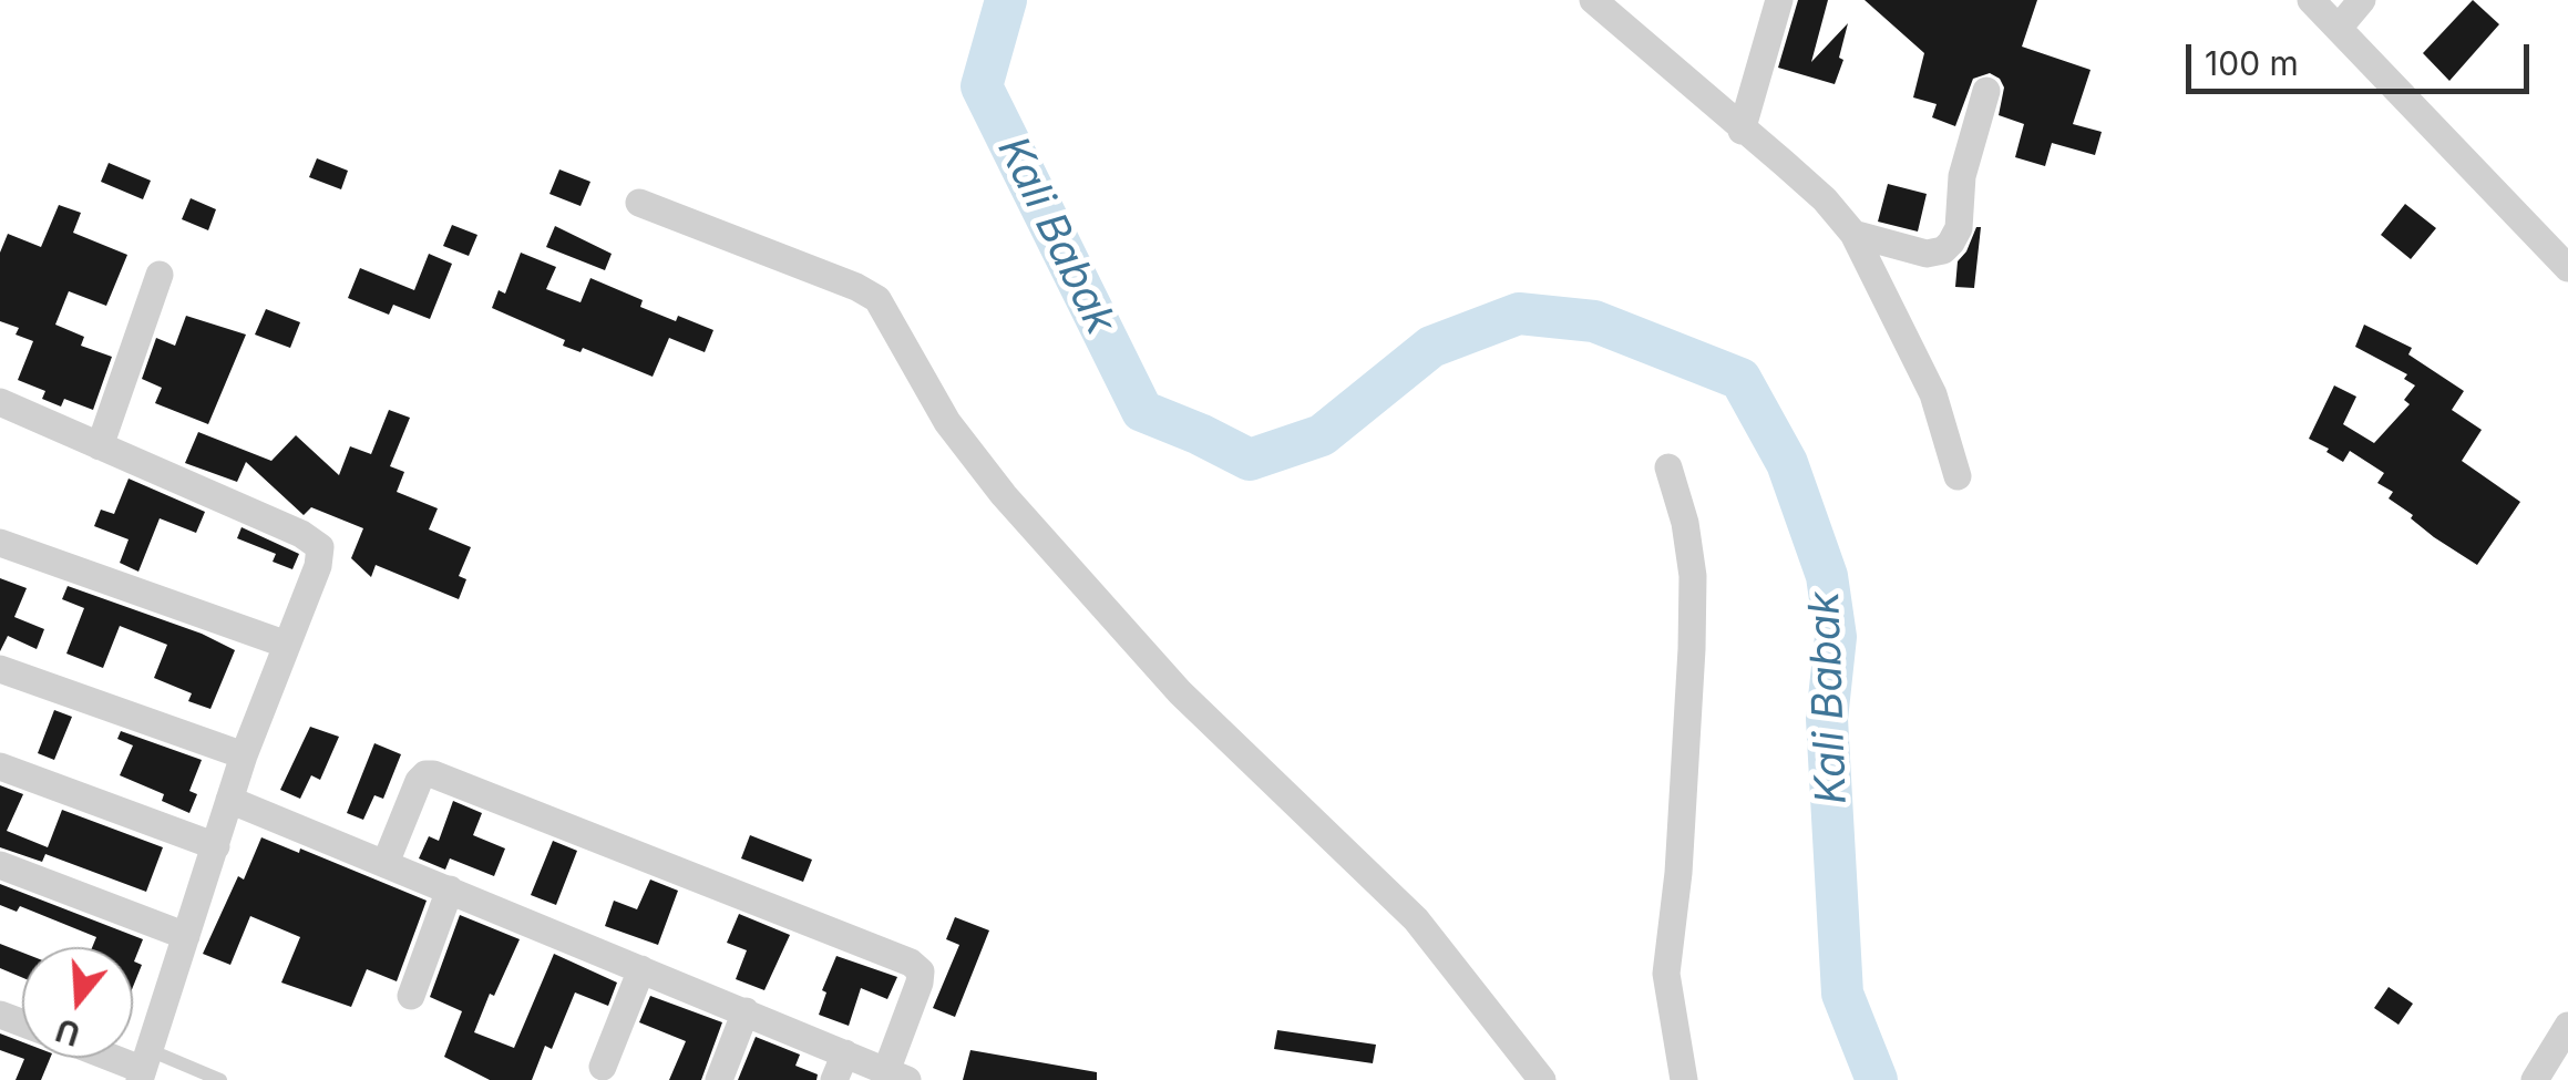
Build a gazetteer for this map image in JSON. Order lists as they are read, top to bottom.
{
  "water": ["Kali Babak"],
  "scale_bar": "100 m",
  "north": "bottom"
}
